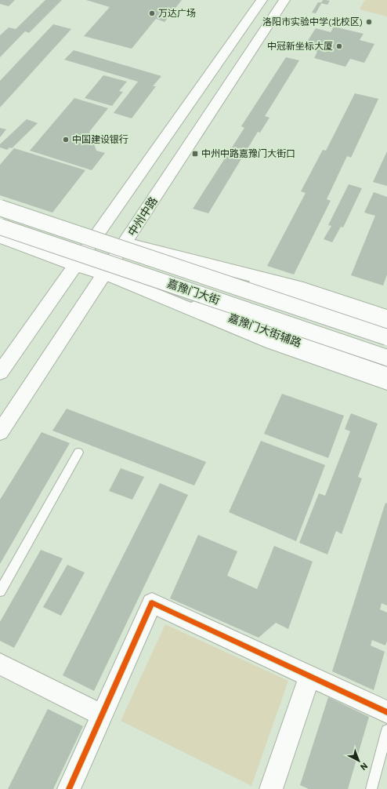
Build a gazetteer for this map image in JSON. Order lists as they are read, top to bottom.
{
  "streets": {
    "main road": ["中州中路", "嘉豫门大街", "嘉豫门大街辅路"]
  },
  "crossings": [
    ["中州中路", "嘉豫门大街辅路"]
  ],
  "places": {
    "other": [
      "万达广场",
      "洛阳市实验中学(北校区)",
      "中冠新坐标大厦",
      "中国建设银行"
    ],
    "transit": ["中州中路嘉豫门大街口"]
  },
  "north": "bottom right"
}
